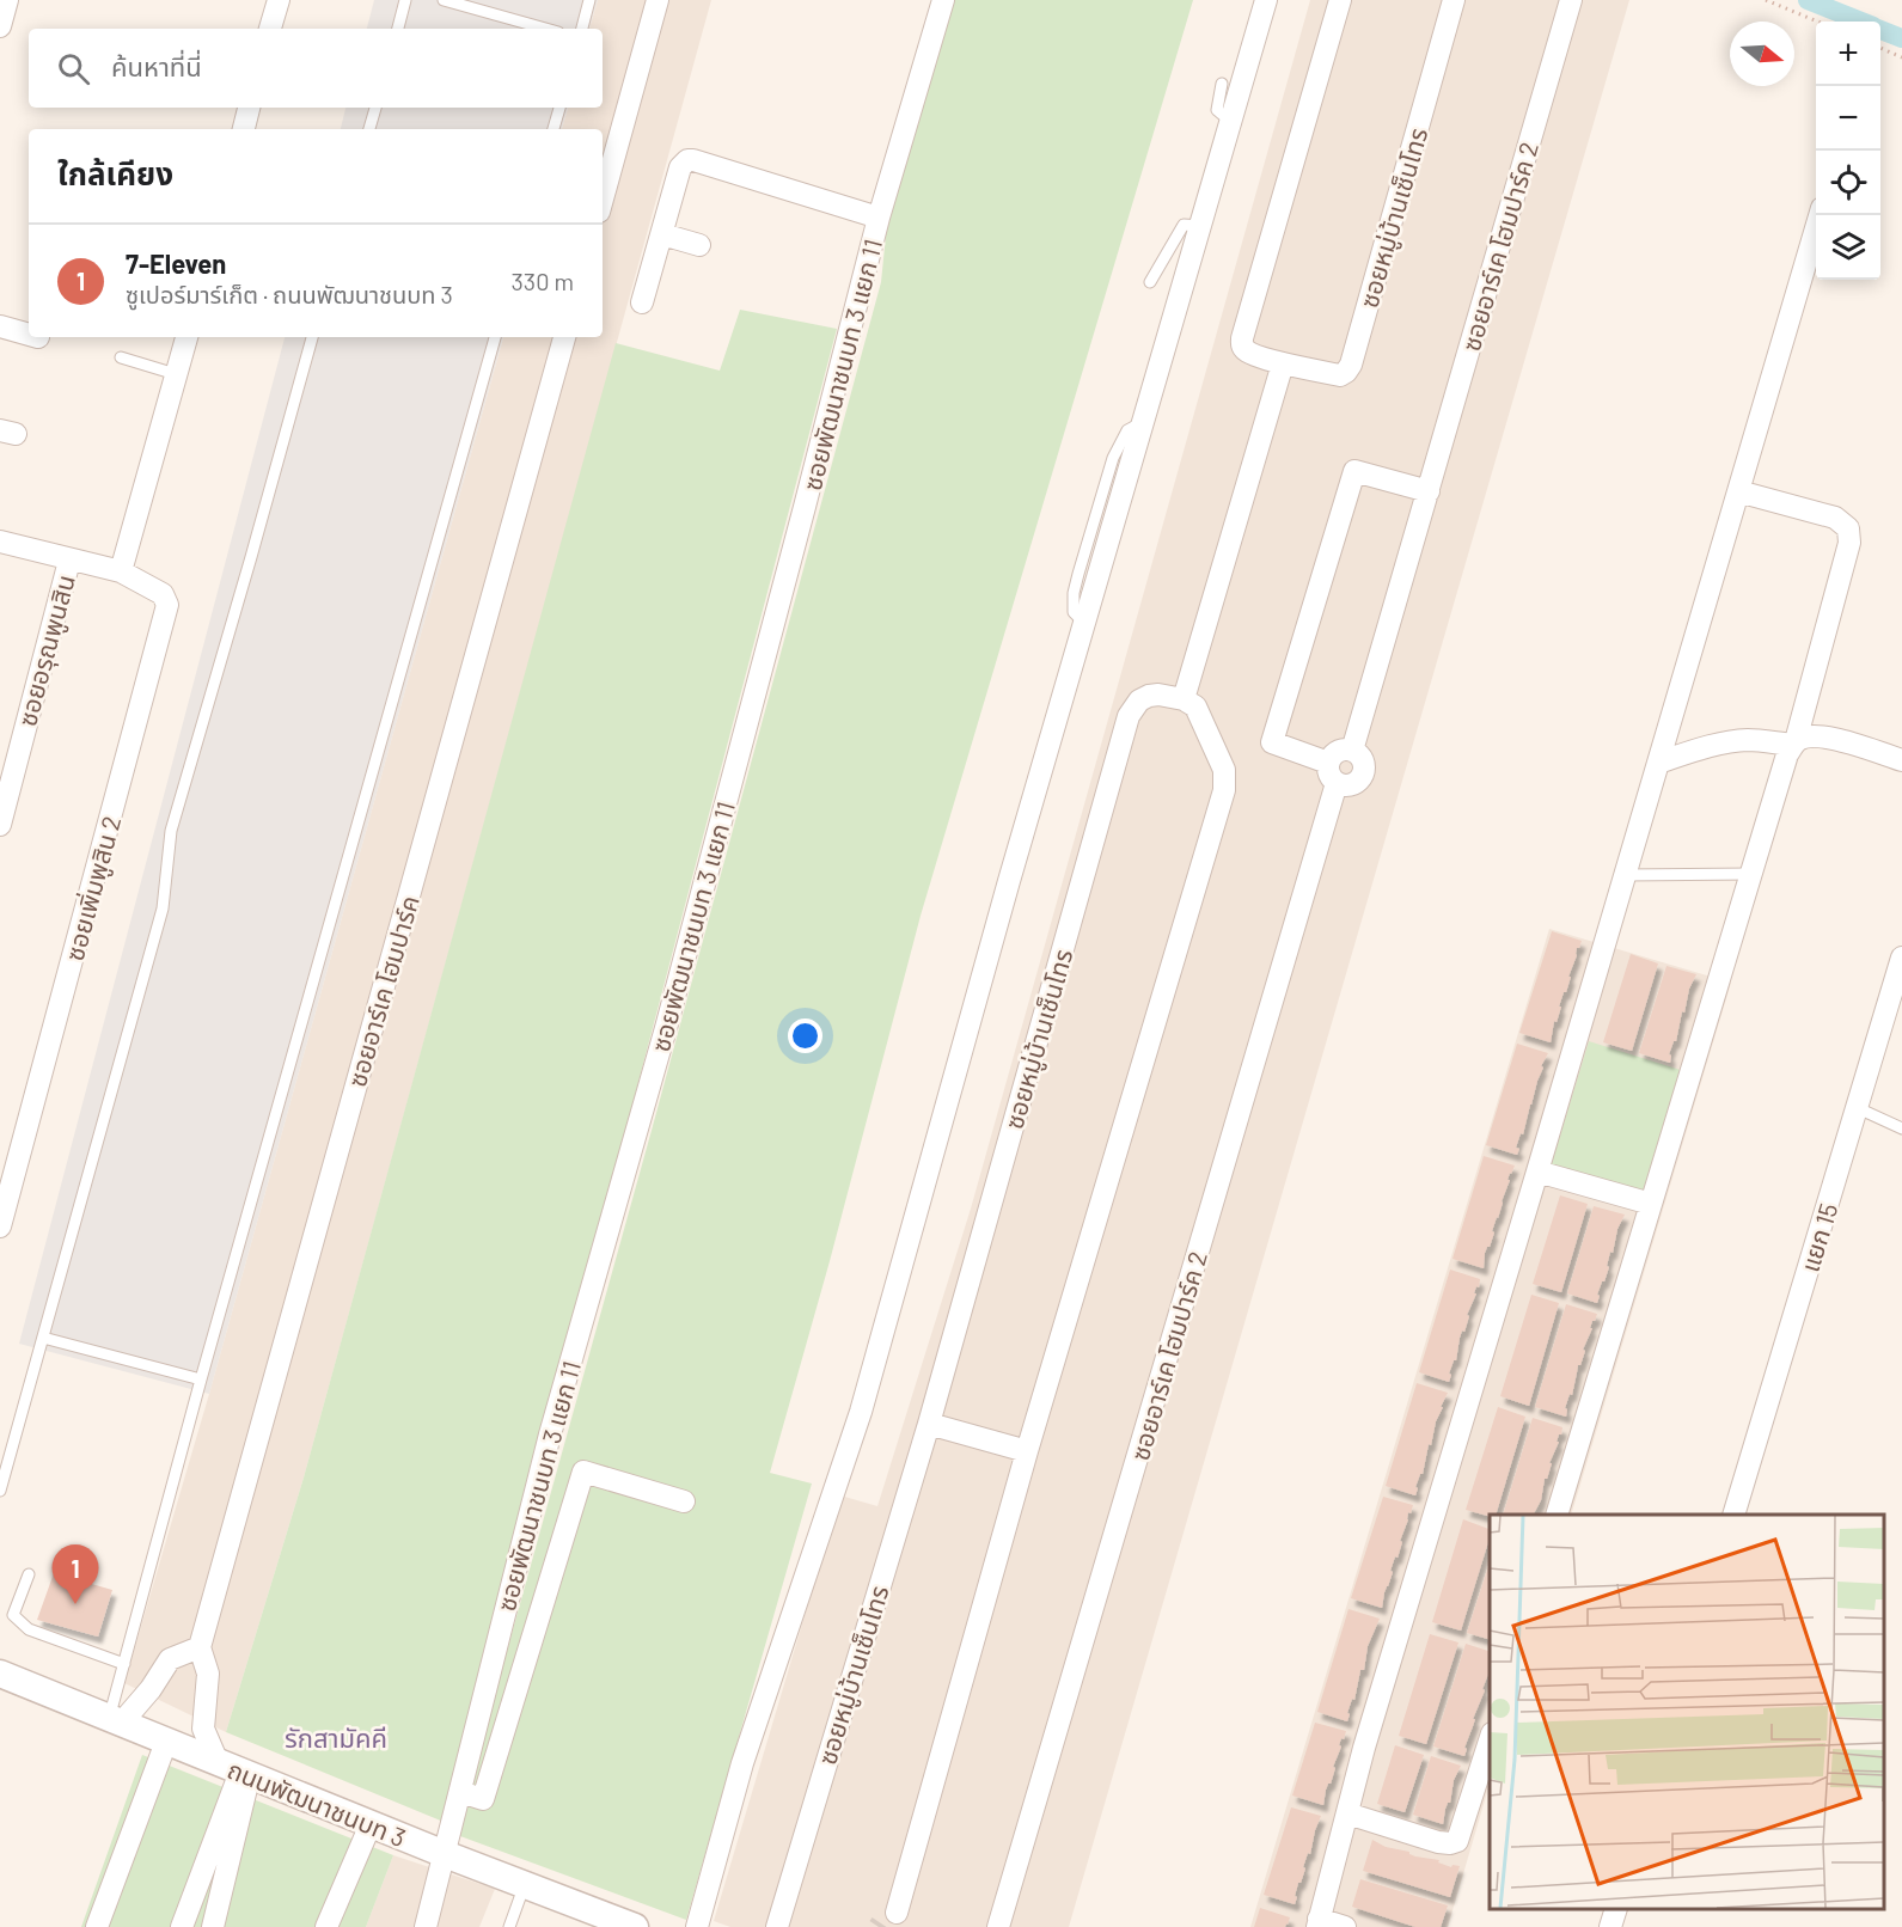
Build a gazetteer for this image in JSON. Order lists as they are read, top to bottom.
{
  "streets": {
    "street": [
      "ซอยหมู่บ้านเซ็นโทร",
      "ซอยอาร์เค โฮมปาร์ค 2",
      "ซอยพัฒนาชนบท 3 แยก 11",
      "ซอยอรุณพูนสิน",
      "ซอยเพิ่มพูสิน 2",
      "ซอยอาร์เค โฮมปาร์ค",
      "แยก 15",
      "ถนนพัฒนาชนบท 3"
    ]
  },
  "crossings": [
    ["ซอยพัฒนาชนบท 3 แยก 11", "ถนนพัฒนาชนบท 3"],
    ["ซอยอรุณพูนสิน", "ซอยเพิ่มพูสิน 2"],
    ["ซอยอาร์เค โฮมปาร์ค", "ถนนพัฒนาชนบท 3"]
  ],
  "districts": ["รักสามัคคี"],
  "north": "right",
  "page": {
    "map_buttons": ["+", "−"],
    "search": "ค้นหาที่นี่",
    "heading": "ใกล้เคียง",
    "list": [
      {
        "mark": "1",
        "name": "7-Eleven",
        "note": "ซูเปอร์มาร์เก็ต · ถนนพัฒนาชนบท 3",
        "value": "330 m"
      }
    ],
    "pins": "1"
  }
}
